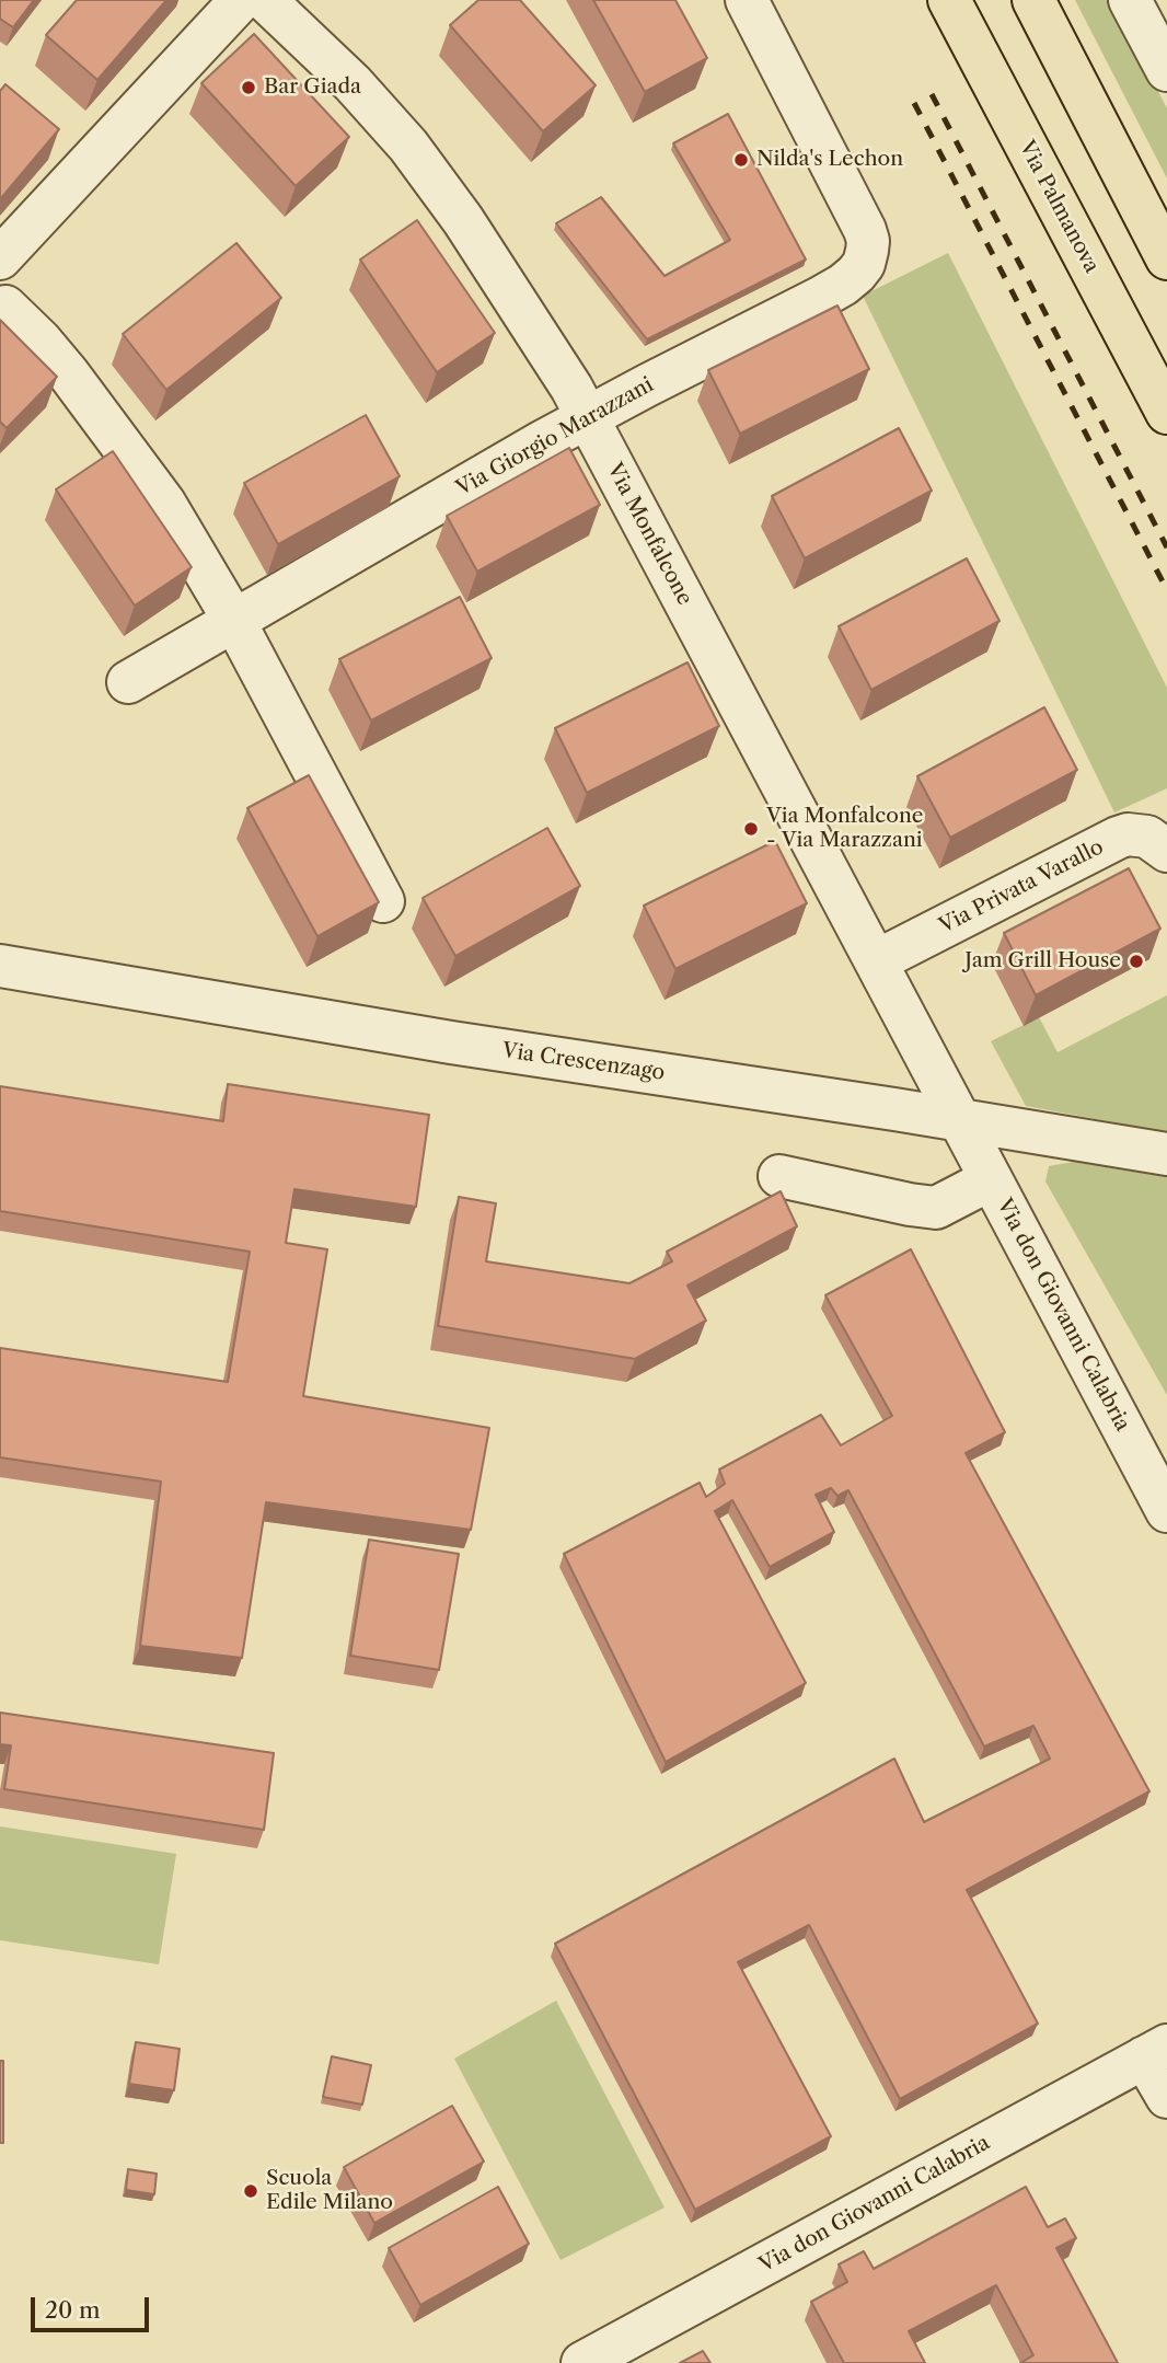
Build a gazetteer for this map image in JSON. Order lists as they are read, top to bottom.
{
  "streets": {
    "highway": ["Via Palmanova"],
    "street": [
      "Via Giorgio Marazzani",
      "Via Monfalcone",
      "Via Privata Varallo",
      "Via Crescenzago",
      "Via don Giovanni Calabria"
    ]
  },
  "crossings": [
    ["Via Giorgio Marazzani", "Via Monfalcone"],
    ["Via Monfalcone", "Via Privata Varallo"],
    ["Via Monfalcone", "Via Crescenzago"],
    ["Via Monfalcone", "Via don Giovanni Calabria"],
    ["Via Crescenzago", "Via don Giovanni Calabria"]
  ],
  "places": [
    "Bar Giada",
    "Nilda's Lechon",
    "Via Monfalcone - Via Marazzani",
    "Jam Grill House",
    "Scuola Edile Milano"
  ],
  "scale_bar": "20 m"
}
